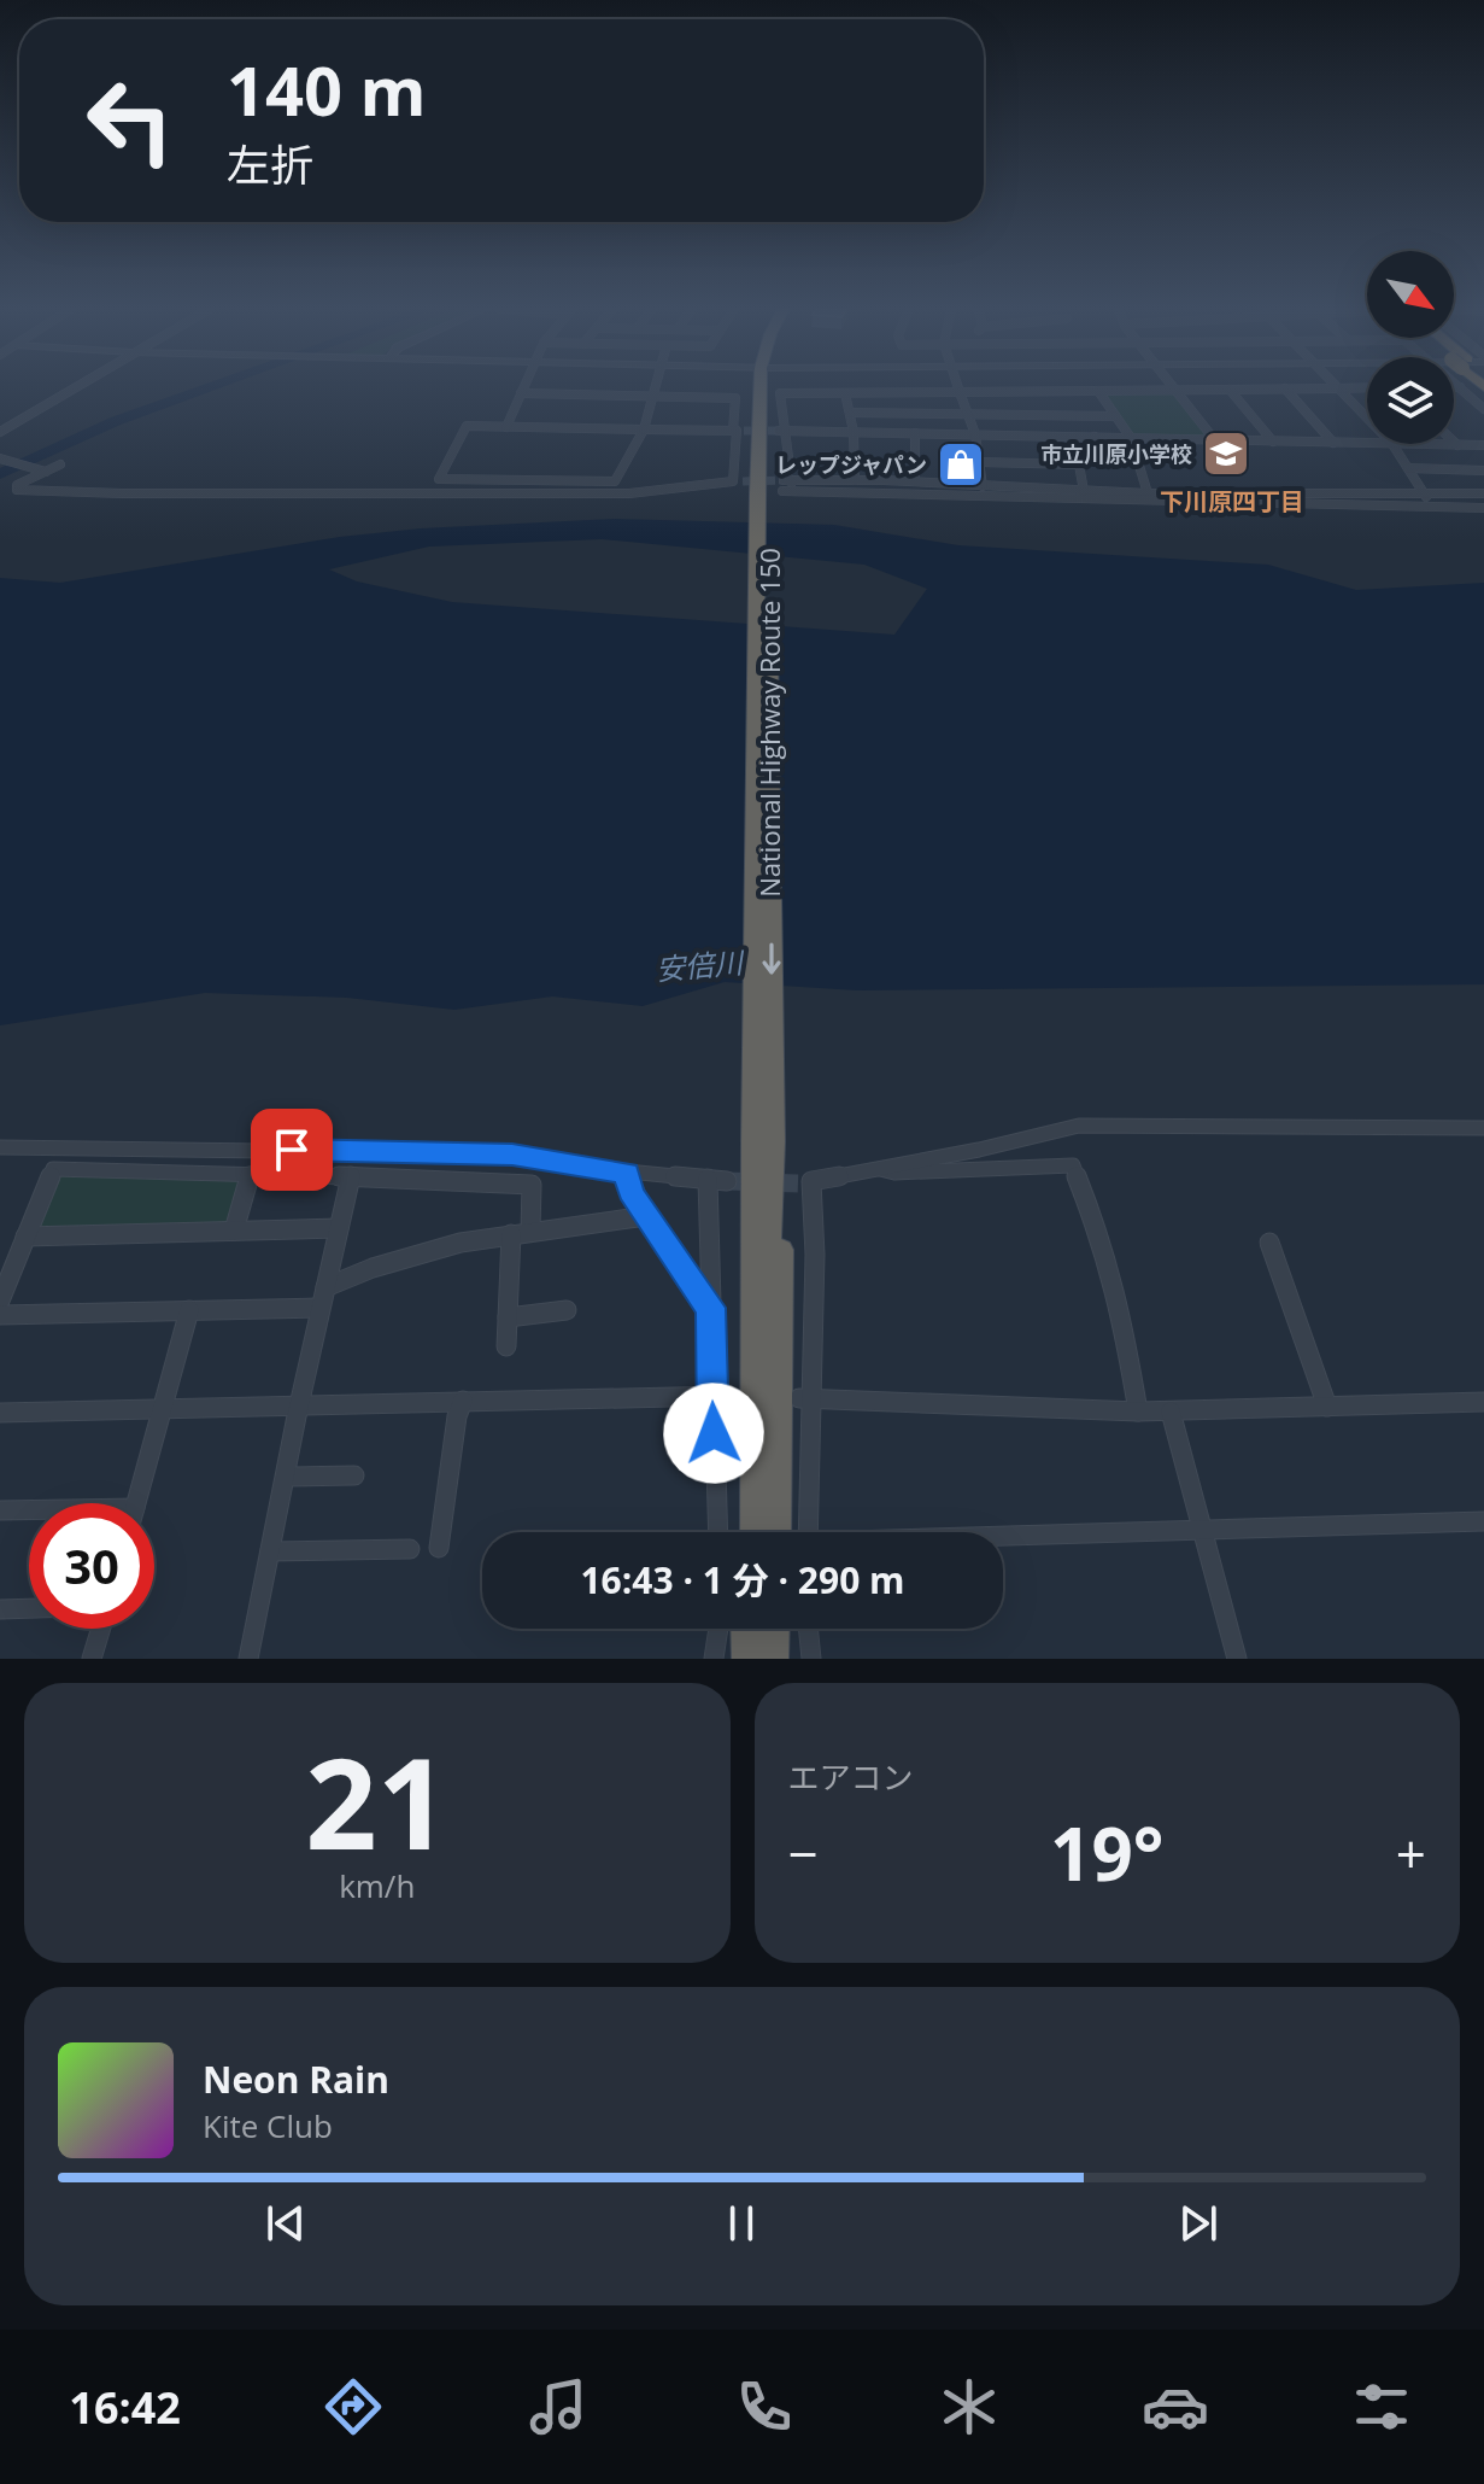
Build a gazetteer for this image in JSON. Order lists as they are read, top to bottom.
{
  "streets": {
    "highway": ["National Highway Route 150"]
  },
  "districts": ["下川原四丁目"],
  "water": ["安倍川"],
  "places": {
    "school or university": ["市立川原小学校"],
    "shop": ["レップジャパン"]
  },
  "north": "bottom right",
  "page": {
    "turn": ["140 m", "左折"],
    "limit": "30",
    "trip": "16:43 · 1 分 · 290 m",
    "tile": [
      ["21", "km/h"],
      "エアコン"
    ],
    "heat": ["−", "19°", "+"],
    "song": ["Neon Rain", "Kite Club"],
    "tabs": "16:42"
  }
}
